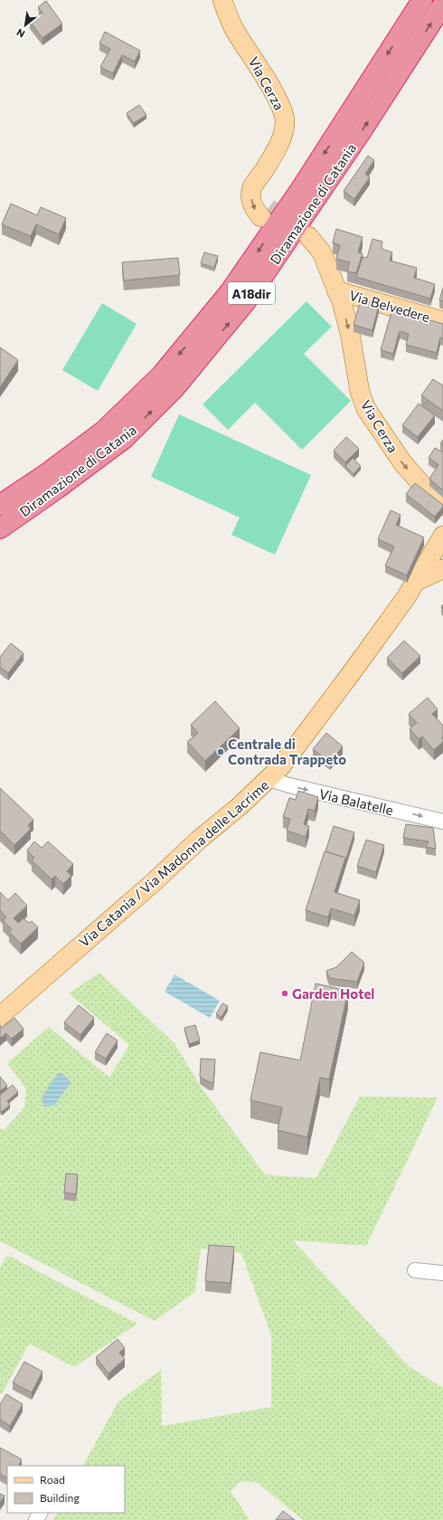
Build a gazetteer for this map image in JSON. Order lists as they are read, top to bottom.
{
  "streets": {
    "highway": ["Diramazione di Catania", "A18dir"],
    "main road": ["Via Cerza", "Via Belvedere", "Via Catania / Via Madonna delle Lacrime"],
    "street": ["Via Balatelle"]
  },
  "crossings": [
    ["Via Cerza", "Via Belvedere"],
    ["Via Balatelle", "Via Catania / Via Madonna delle Lacrime"]
  ],
  "one_way": ["Via Cerza", "Via Balatelle"],
  "places": ["Centrale di Contrada Trappeto", "Garden Hotel"],
  "legend": ["Road", "Building"],
  "north": "bottom left"
}
